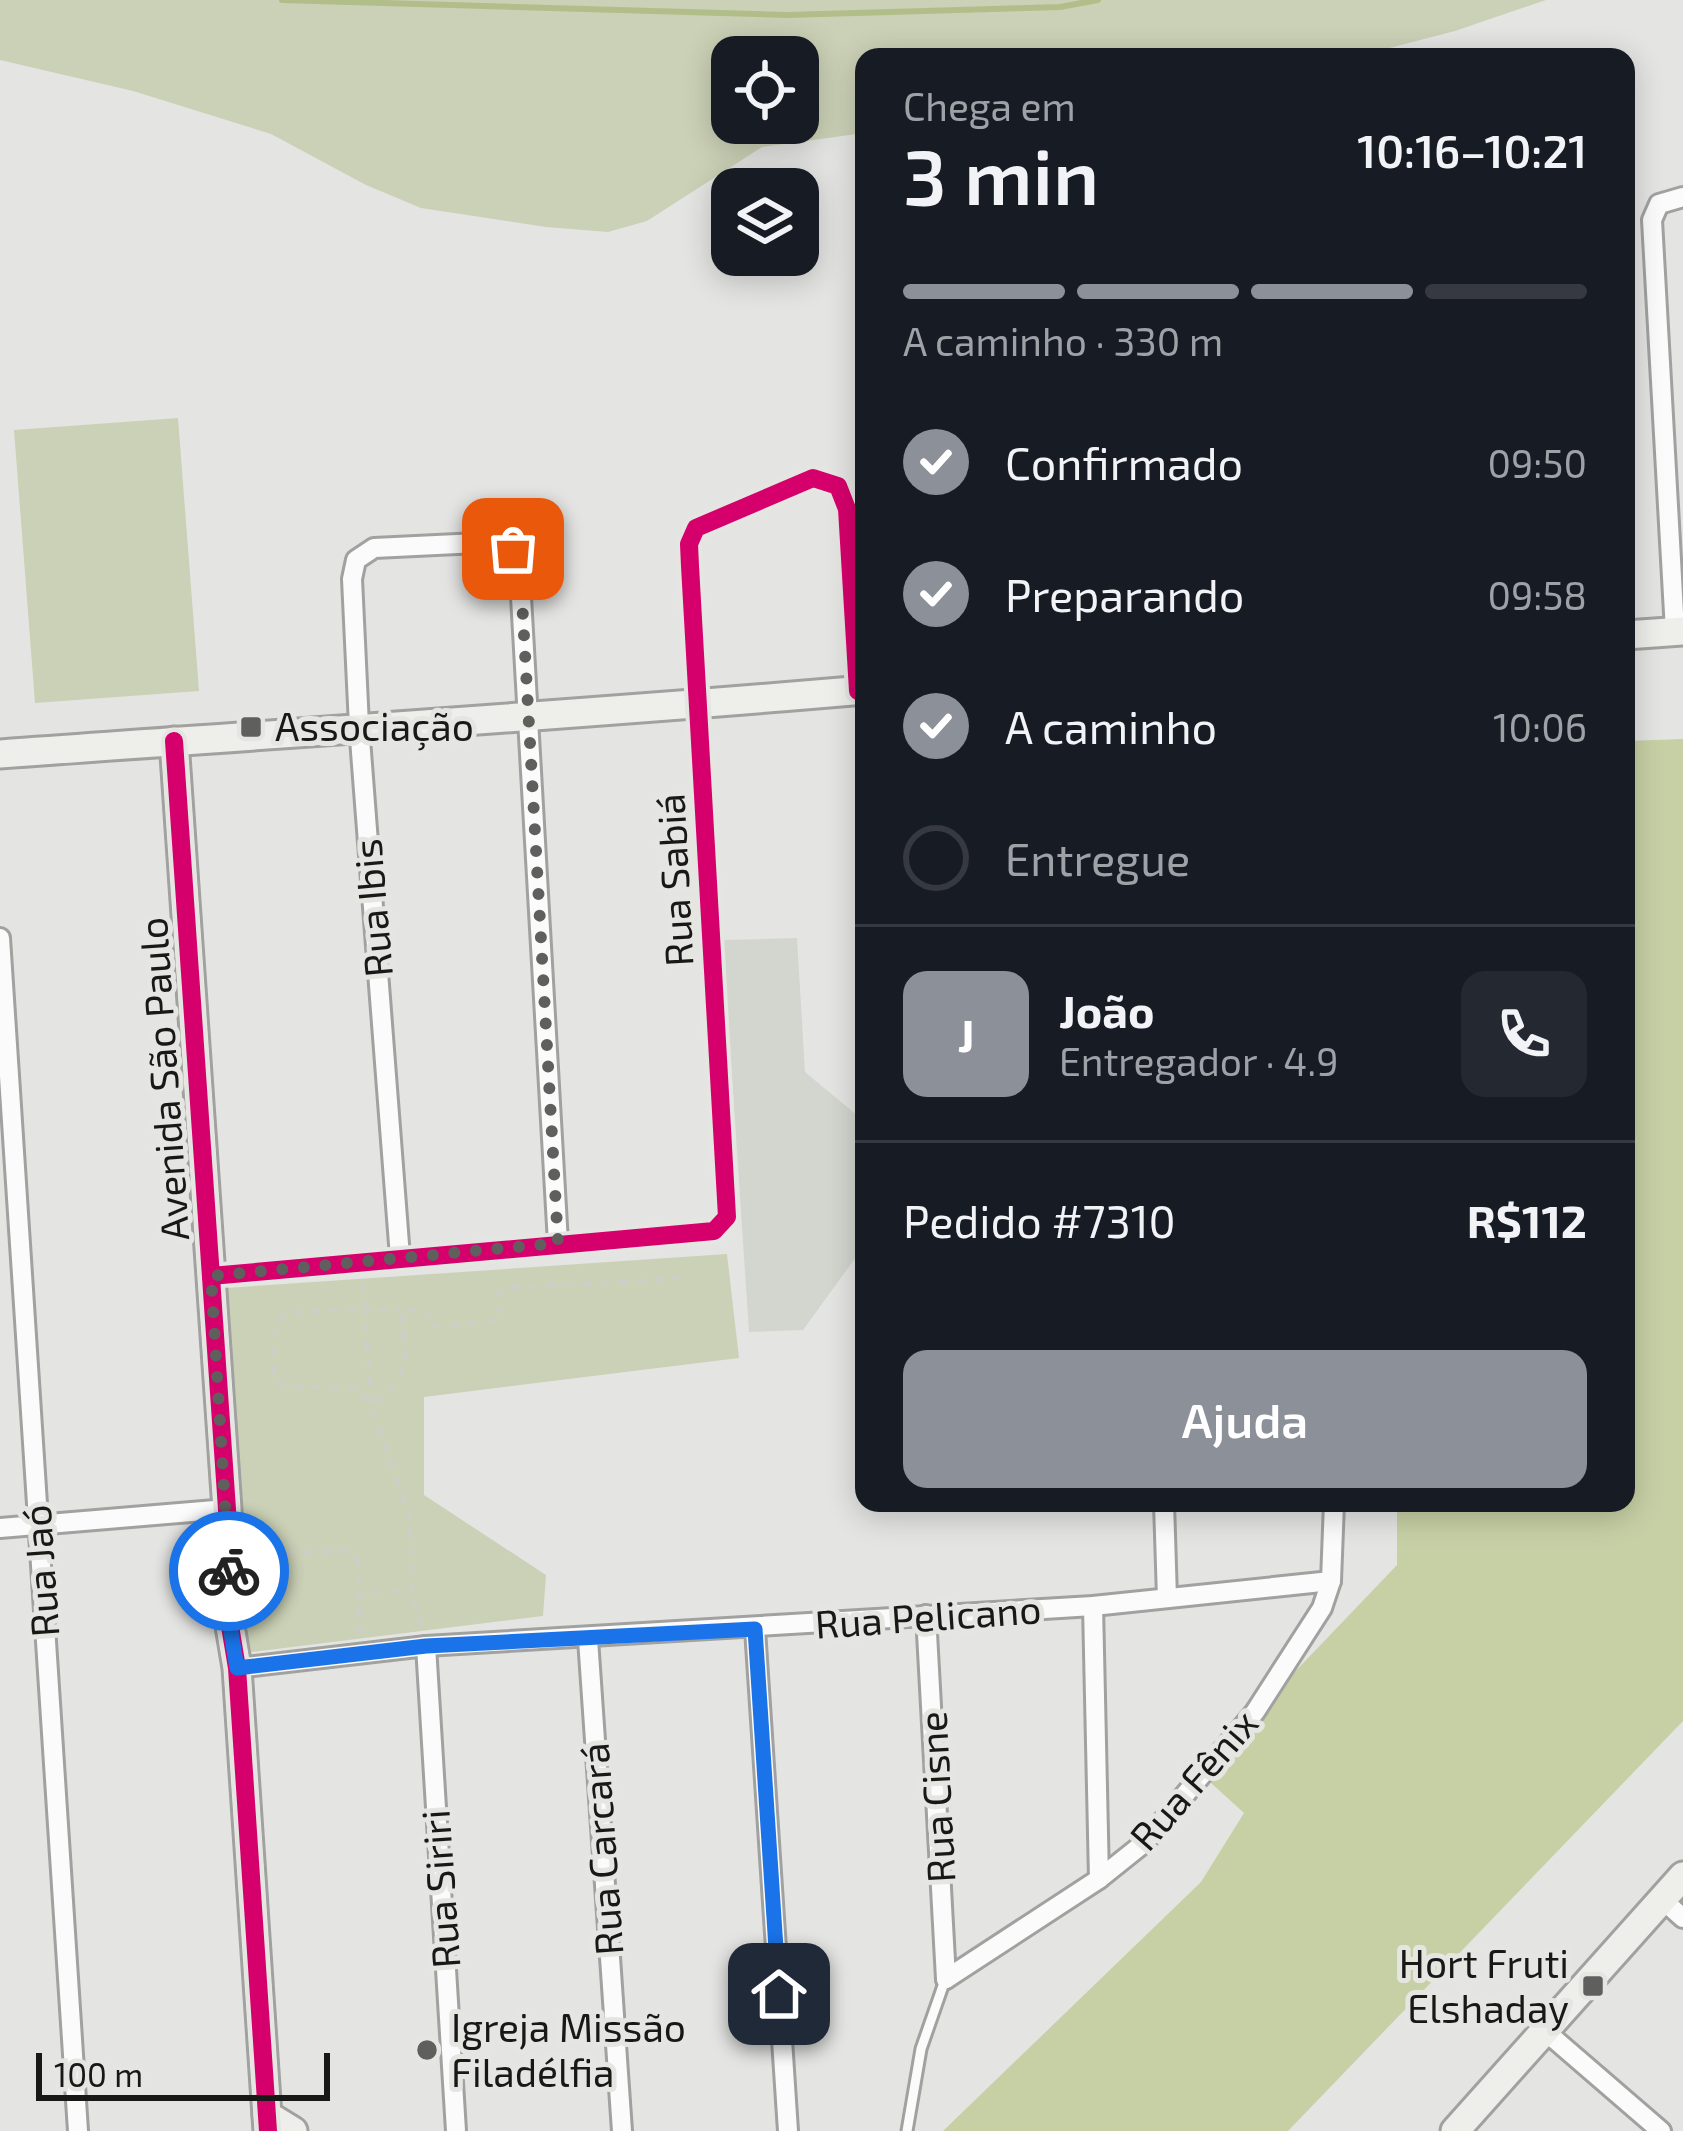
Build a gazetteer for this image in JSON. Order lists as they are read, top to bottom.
{
  "streets": {
    "street": [
      "Rua Sabiá",
      "Rua Ibis",
      "Avenida São Paulo",
      "Rua Jaó",
      "Rua Pelicano",
      "Rua Fênix",
      "Rua Cisne",
      "Rua Carcará",
      "Rua Siriri"
    ]
  },
  "crossings": [
    ["Avenida São Paulo", "Rua Pelicano"],
    ["Rua Pelicano", "Rua Fênix"],
    ["Rua Pelicano", "Rua Cisne"],
    ["Rua Pelicano", "Rua Carcará"],
    ["Rua Pelicano", "Rua Siriri"],
    ["Rua Fênix", "Rua Cisne"]
  ],
  "places": {
    "transit": ["Associação", "Hort Fruti Elshaday"],
    "other": ["Igreja Missão Filadélfia"]
  },
  "scale_bar": "100 m",
  "page": {
    "heading": ["3 min", "Chega em", "10:16–10:21"],
    "panel": [
      "João",
      "Entregador · 4.9",
      "Pedido #7310",
      "R$112"
    ],
    "bar": "A caminho · 330 m",
    "list": [
      ["Confirmado", "09:50"],
      ["Preparando", "09:58"],
      ["A caminho", "10:06"],
      "Entregue"
    ],
    "round": "J",
    "buttons": "Ajuda",
    "scale": "100 m"
  }
}
